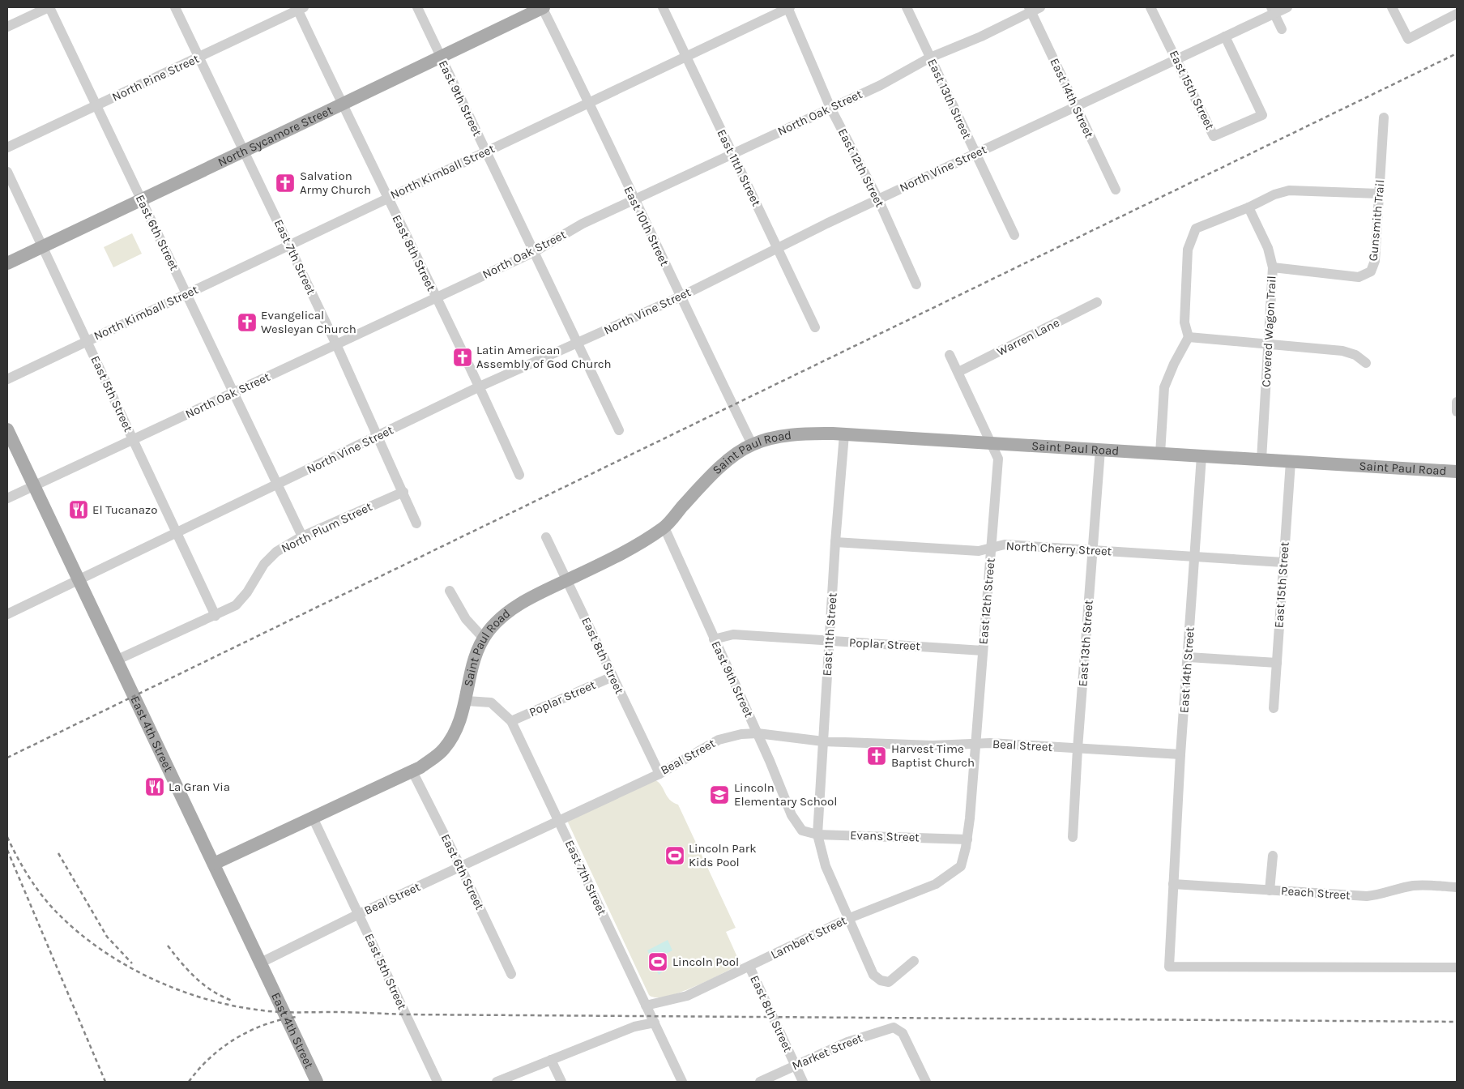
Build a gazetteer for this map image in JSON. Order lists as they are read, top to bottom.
{
  "streets": {
    "main road": ["North Sycamore Street", "Saint Paul Road", "East 4th Street"],
    "street": [
      "North Pine Street",
      "East 15th Street",
      "East 9th Street",
      "East 14th Street",
      "East 13th Street",
      "North Oak Street",
      "East 11th Street",
      "East 12th Street",
      "North Vine Street",
      "North Kimball Street",
      "Gunsmith Trail",
      "East 10th Street",
      "East 6th Street",
      "East 8th Street",
      "East 7th Street",
      "Covered Wagon Trail",
      "Warren Lane",
      "East 5th Street",
      "North Plum Street",
      "North Cherry Street",
      "Poplar Street",
      "Beal Street",
      "Evans Street",
      "Peach Street",
      "Lambert Street",
      "Market Street"
    ]
  },
  "crossings": [
    ["North Pine Street", "East 6th Street"],
    ["North Pine Street", "East 8th Street"],
    ["North Pine Street", "East 7th Street"],
    ["East 15th Street", "North Vine Street"],
    ["East 15th Street", "Saint Paul Road"],
    ["East 15th Street", "North Cherry Street"],
    ["East 9th Street", "North Oak Street"],
    ["East 9th Street", "North Sycamore Street"],
    ["East 9th Street", "North Vine Street"],
    ["East 9th Street", "North Kimball Street"],
    ["East 9th Street", "Saint Paul Road"],
    ["East 9th Street", "Poplar Street"],
    ["East 9th Street", "Beal Street"],
    ["East 9th Street", "Evans Street"],
    ["East 14th Street", "North Oak Street"],
    ["East 14th Street", "North Vine Street"],
    ["East 14th Street", "Saint Paul Road"],
    ["East 14th Street", "North Cherry Street"],
    ["East 14th Street", "Beal Street"],
    ["East 14th Street", "Peach Street"],
    ["East 13th Street", "North Oak Street"],
    ["East 13th Street", "North Vine Street"],
    ["East 13th Street", "Saint Paul Road"],
    ["East 13th Street", "North Cherry Street"],
    ["East 13th Street", "Beal Street"],
    ["North Oak Street", "East 11th Street"],
    ["North Oak Street", "East 12th Street"],
    ["North Oak Street", "East 10th Street"],
    ["North Oak Street", "East 6th Street"],
    ["North Oak Street", "East 8th Street"],
    ["North Oak Street", "East 7th Street"],
    ["North Oak Street", "East 5th Street"],
    ["North Oak Street", "East 4th Street"],
    ["North Sycamore Street", "East 10th Street"],
    ["North Sycamore Street", "East 6th Street"],
    ["North Sycamore Street", "East 8th Street"],
    ["North Sycamore Street", "East 7th Street"],
    ["North Sycamore Street", "East 5th Street"],
    ["East 11th Street", "North Vine Street"],
    ["East 11th Street", "North Kimball Street"],
    ["East 11th Street", "Saint Paul Road"],
    ["East 11th Street", "North Cherry Street"],
    ["East 11th Street", "Poplar Street"],
    ["East 11th Street", "Beal Street"],
    ["East 11th Street", "Evans Street"],
    ["East 12th Street", "North Vine Street"],
    ["East 12th Street", "North Kimball Street"],
    ["East 12th Street", "Warren Lane"],
    ["East 12th Street", "Saint Paul Road"],
    ["East 12th Street", "North Cherry Street"],
    ["East 12th Street", "Poplar Street"],
    ["East 12th Street", "Beal Street"],
    ["East 12th Street", "Evans Street"],
    ["East 12th Street", "Lambert Street"],
    ["North Vine Street", "East 10th Street"],
    ["North Vine Street", "East 6th Street"],
    ["North Vine Street", "East 8th Street"],
    ["North Vine Street", "East 7th Street"],
    ["North Vine Street", "East 5th Street"],
    ["North Vine Street", "East 4th Street"],
    ["North Kimball Street", "East 10th Street"],
    ["North Kimball Street", "East 6th Street"],
    ["North Kimball Street", "East 8th Street"],
    ["North Kimball Street", "East 7th Street"],
    ["North Kimball Street", "East 5th Street"],
    ["Gunsmith Trail", "Covered Wagon Trail"],
    ["East 10th Street", "Saint Paul Road"],
    ["East 6th Street", "Saint Paul Road"],
    ["East 6th Street", "North Plum Street"],
    ["East 6th Street", "Beal Street"],
    ["East 8th Street", "Saint Paul Road"],
    ["East 8th Street", "Poplar Street"],
    ["East 8th Street", "Beal Street"],
    ["East 8th Street", "Lambert Street"],
    ["East 8th Street", "Market Street"],
    ["East 7th Street", "Saint Paul Road"],
    ["East 7th Street", "North Plum Street"],
    ["East 7th Street", "Poplar Street"],
    ["East 7th Street", "Beal Street"],
    ["East 7th Street", "Lambert Street"],
    ["Covered Wagon Trail", "Saint Paul Road"],
    ["East 5th Street", "Saint Paul Road"],
    ["East 5th Street", "North Plum Street"],
    ["East 5th Street", "Beal Street"],
    ["Saint Paul Road", "East 4th Street"],
    ["North Plum Street", "East 4th Street"],
    ["East 4th Street", "Beal Street"]
  ],
  "places": {
    "church": [
      "Salvation Army Church",
      "Evangelical Wesleyan Church",
      "Latin American Assembly of God Church",
      "Harvest Time Baptist Church"
    ],
    "restaurant": ["El Tucanazo", "La Gran Via"],
    "school or university": ["Lincoln Elementary School"],
    "sports": ["Lincoln Park Kids Pool", "Lincoln Pool"]
  }
}
